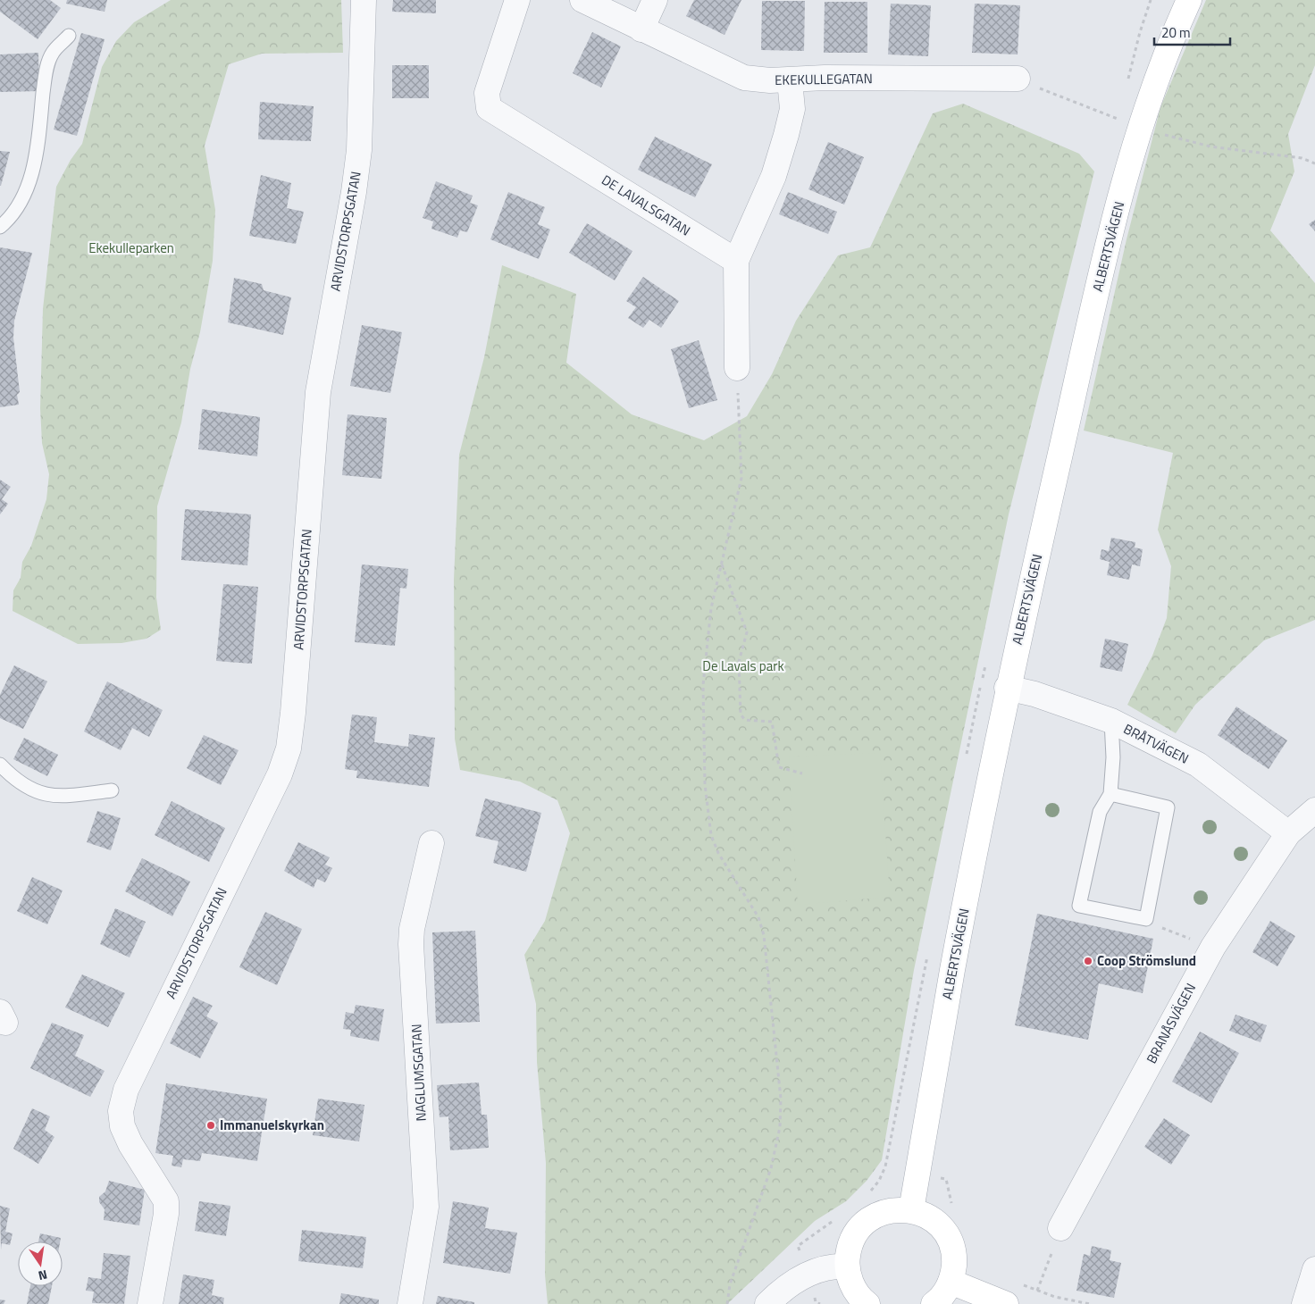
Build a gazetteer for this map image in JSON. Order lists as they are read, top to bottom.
{
  "streets": {
    "street": [
      "EKEKULLEGATAN",
      "DE LAVALSGATAN",
      "ARVIDSTORPSGATAN",
      "ALBERTSVÄGEN",
      "BRÅTVÄGEN",
      "BRANÅSVÄGEN",
      "NAGLUMSGATAN"
    ]
  },
  "crossings": [
    ["ALBERTSVÄGEN", "BRÅTVÄGEN"],
    ["BRÅTVÄGEN", "BRANÅSVÄGEN"]
  ],
  "parks": ["Ekekulleparken", "De Lavals park"],
  "places": ["Coop Strömslund", "Immanuelskyrkan"],
  "scale_bar": "20 m",
  "north": "bottom"
}
